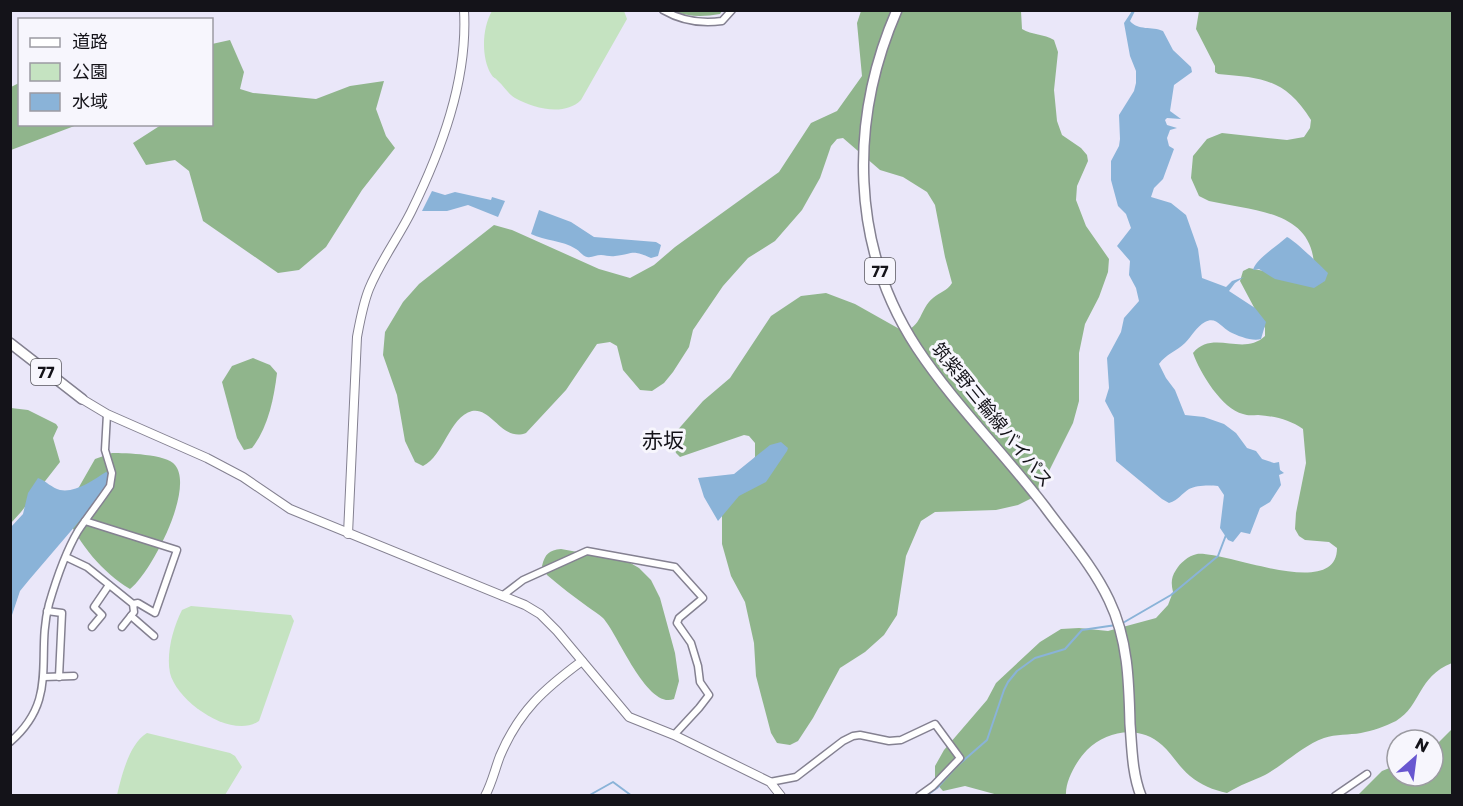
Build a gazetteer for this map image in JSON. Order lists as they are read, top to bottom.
{
  "streets": {
    "main road": ["77", "筑紫野三輪線バイパス"]
  },
  "districts": ["赤坂"],
  "legend": ["道路", "公園", "水域"],
  "north": "top right"
}
